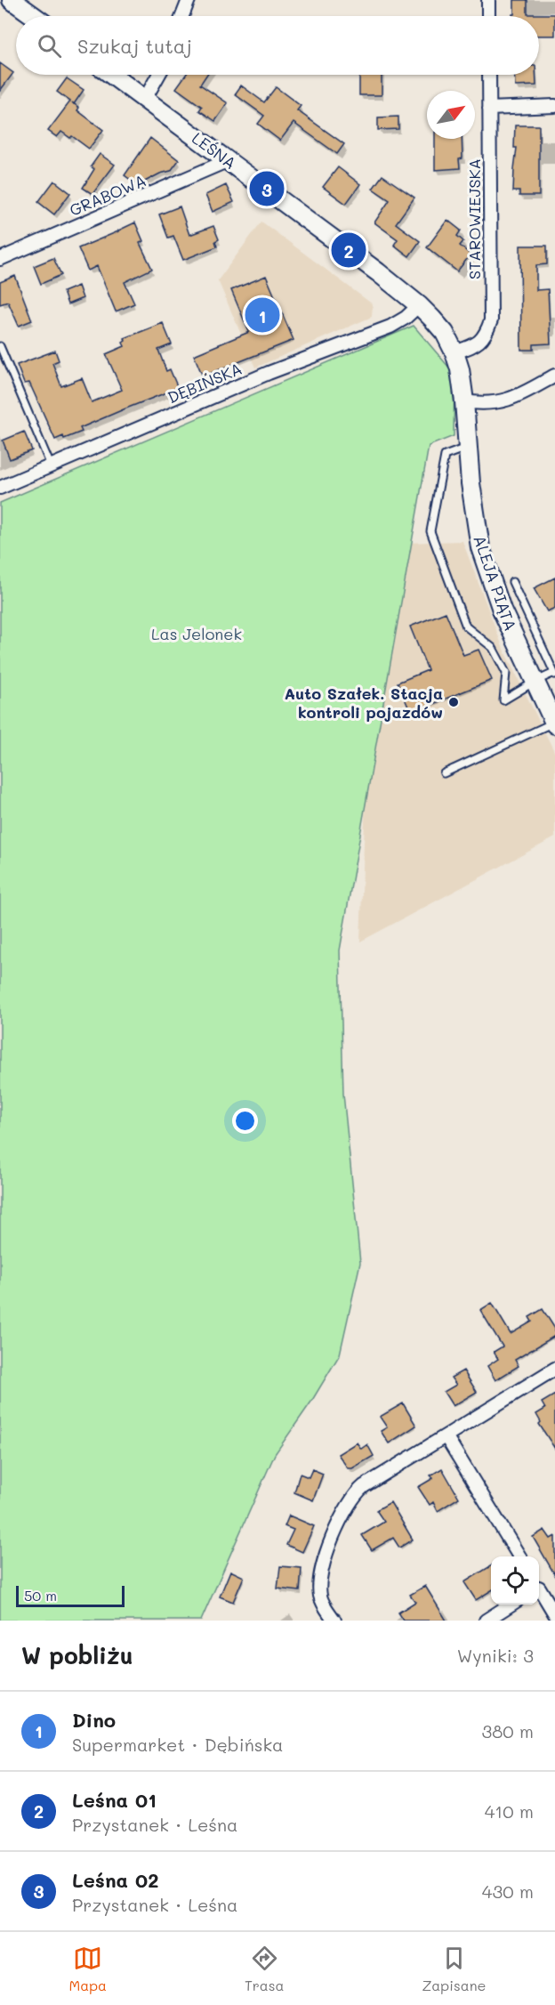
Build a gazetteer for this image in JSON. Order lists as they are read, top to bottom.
{
  "streets": {
    "street": [
      "LEŚNA",
      "GRABOWA",
      "STAROWIEJSKA",
      "DĘBIŃSKA",
      "ALEJA PIĄTA"
    ]
  },
  "crossings": [
    ["LEŚNA", "GRABOWA"],
    ["LEŚNA", "STAROWIEJSKA"],
    ["LEŚNA", "DĘBIŃSKA"],
    ["LEŚNA", "ALEJA PIĄTA"]
  ],
  "parks": ["Las Jelonek"],
  "places": ["Auto Szałek. Stacja kontroli pojazdów"],
  "scale_bar": "50 m",
  "north": "top right",
  "page": {
    "search": "Szukaj tutaj",
    "pins": ["3", "2", "1"],
    "scale": "50 m",
    "heading": ["W pobliżu", "Wyniki: 3"],
    "list": [
      {
        "mark": "1",
        "name": "Dino",
        "note": "Supermarket · Dębińska",
        "value": "380 m"
      },
      {
        "mark": "2",
        "name": "Leśna 01",
        "note": "Przystanek · Leśna",
        "value": "410 m"
      },
      {
        "mark": "3",
        "name": "Leśna 02",
        "note": "Przystanek · Leśna",
        "value": "430 m"
      }
    ],
    "nav": ["Mapa", "Trasa", "Zapisane"]
  }
}
